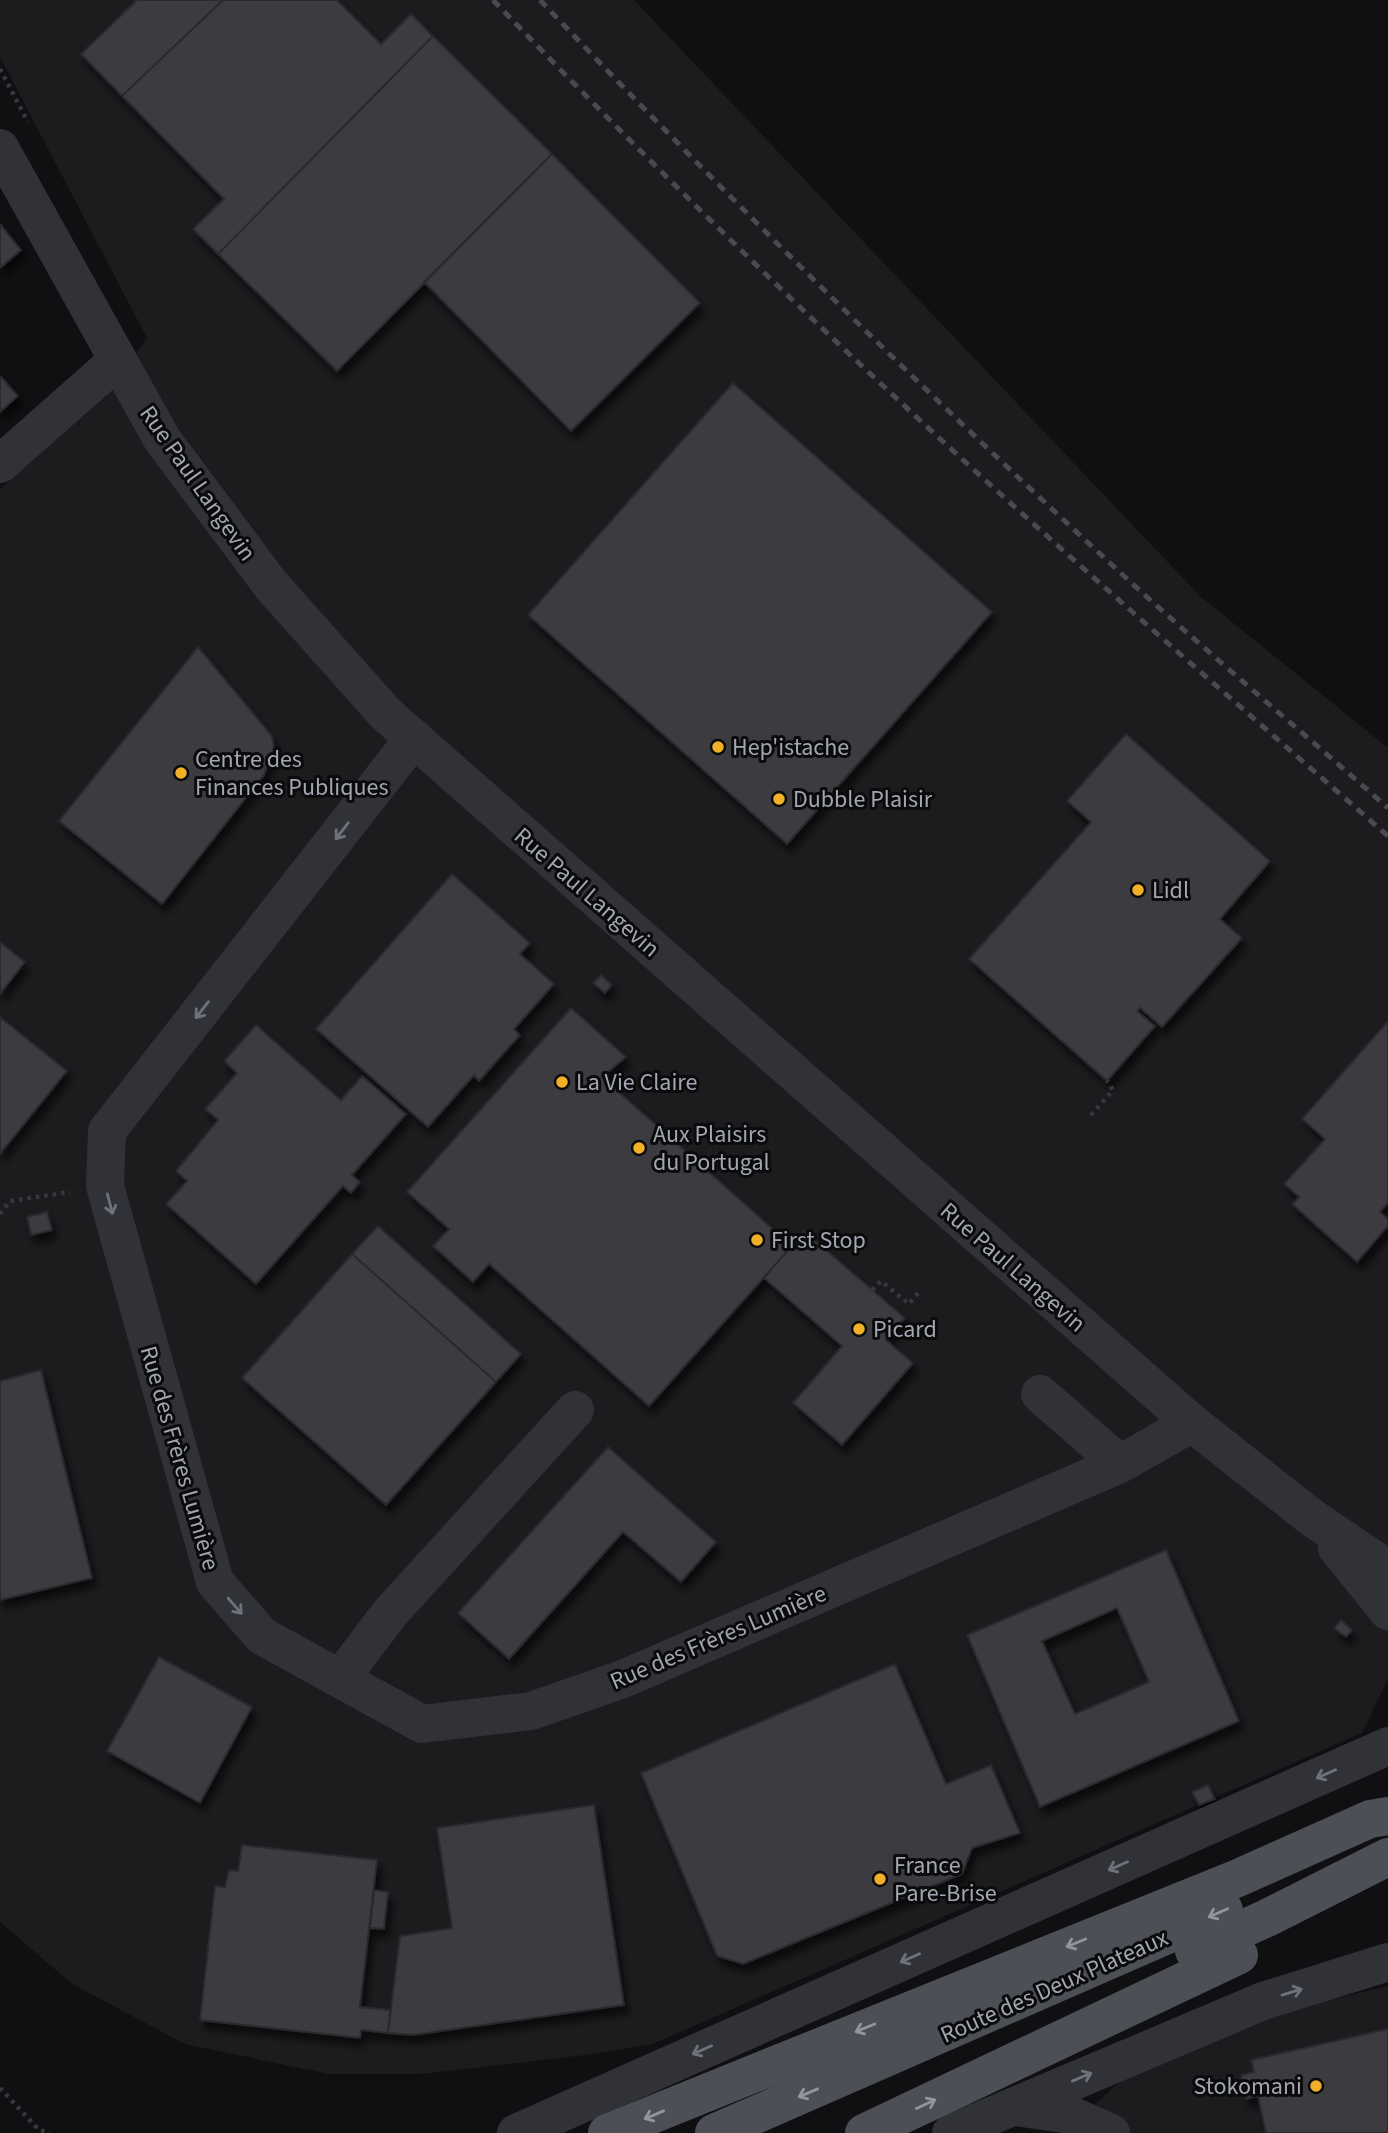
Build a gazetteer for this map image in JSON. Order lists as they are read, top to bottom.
{
  "streets": {
    "main road": ["Route des Deux Plateaux"],
    "street": ["Rue Paul Langevin", "Rue des Frères Lumière"]
  },
  "crossings": [
    ["Rue Paul Langevin", "Rue des Frères Lumière"]
  ],
  "one_way": ["Rue des Frères Lumière"],
  "places": [
    "Hep'istache",
    "Centre des Finances Publiques",
    "Dubble Plaisir",
    "Lidl",
    "La Vie Claire",
    "Aux Plaisirs du Portugal",
    "First Stop",
    "Picard",
    "France Pare-Brise",
    "Stokomani"
  ]
}
